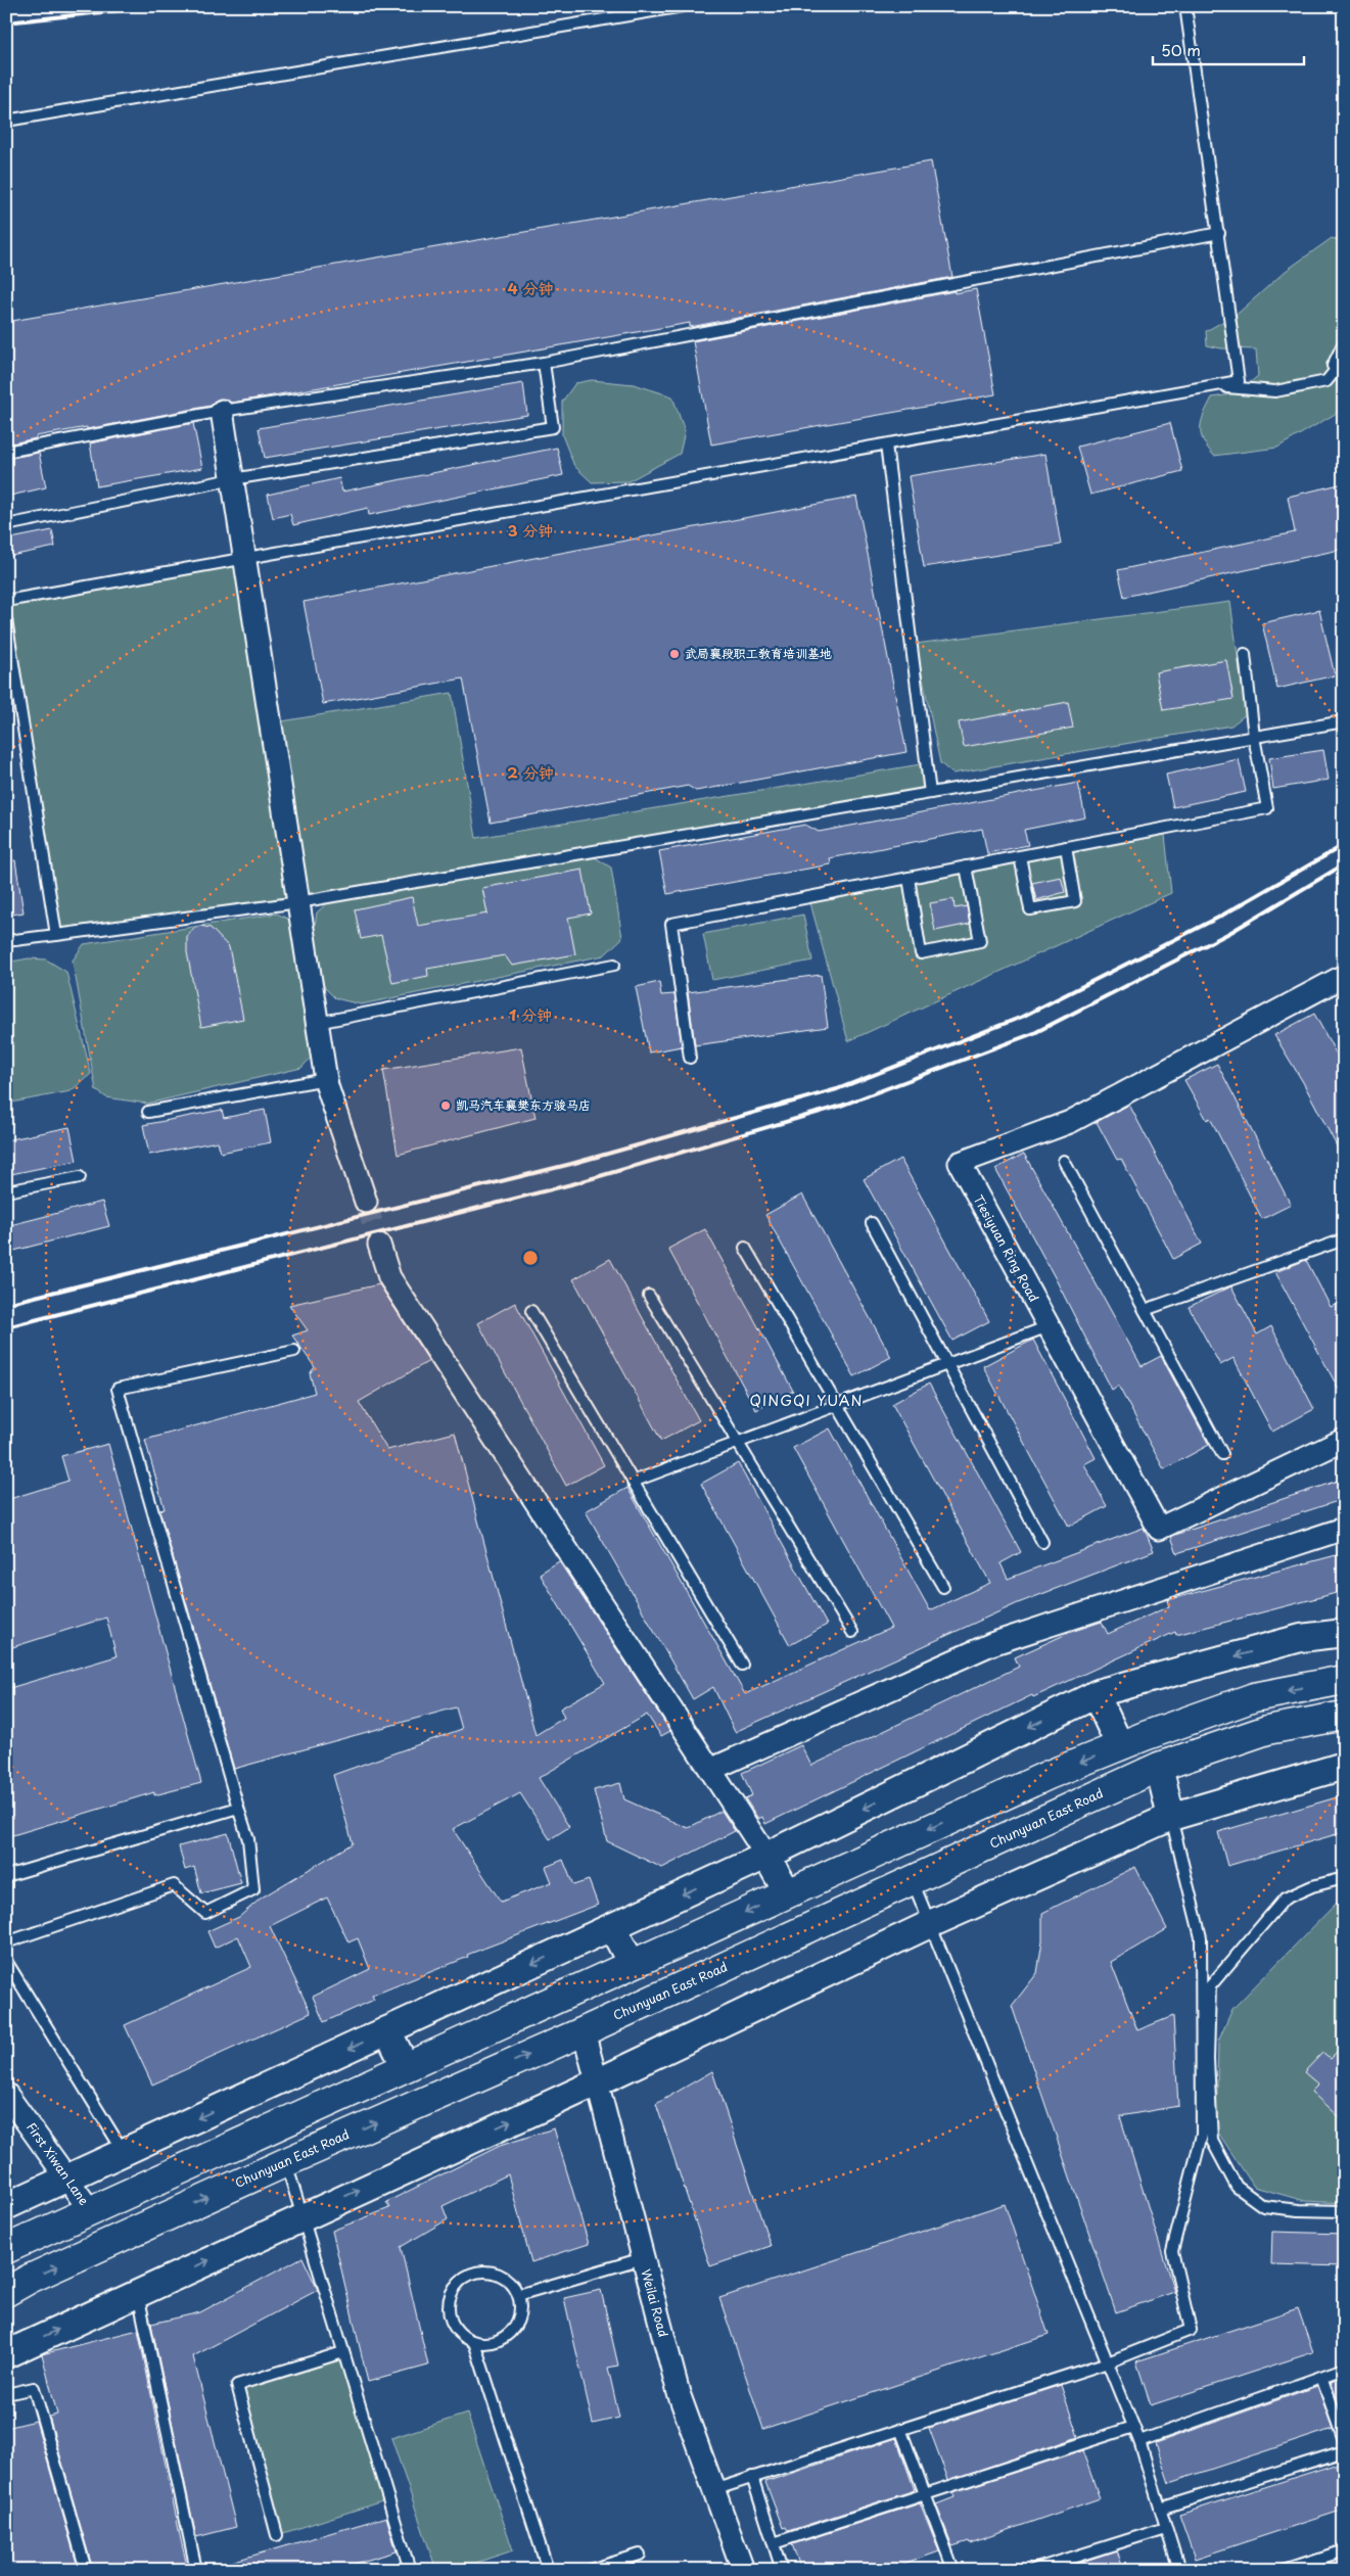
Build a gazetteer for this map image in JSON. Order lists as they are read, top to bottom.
{
  "streets": {
    "main road": ["Chunyuan East Road"],
    "street": ["Tiesiyuan Ring Road", "First Xiwan Lane", "Weilai Road"]
  },
  "crossings": [
    ["Chunyuan East Road", "Weilai Road"]
  ],
  "districts": ["QINGQI YUAN"],
  "places": ["武局襄段职工教育培训基地", "凯马汽车襄樊东方骏马店"],
  "scale_bar": "50 m",
  "rings": [
    "4 分钟",
    "3 分钟",
    "2 分钟",
    "1 分钟"
  ]
}
